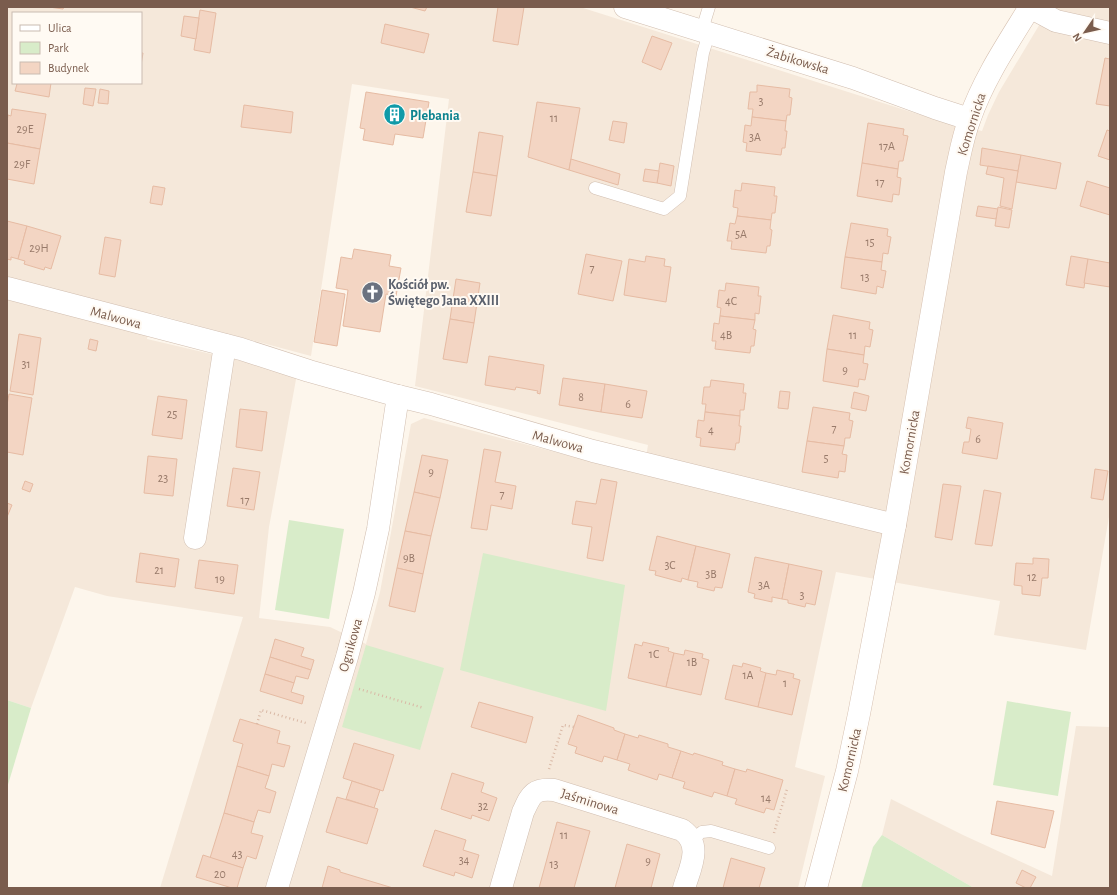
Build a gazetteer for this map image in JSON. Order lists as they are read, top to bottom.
{
  "streets": {
    "street": [
      "Żabikowska",
      "Komornicka",
      "Malwowa",
      "Ognikowa",
      "Jaśminowa"
    ]
  },
  "crossings": [
    ["Żabikowska", "Komornicka"],
    ["Komornicka", "Malwowa"],
    ["Malwowa", "Ognikowa"]
  ],
  "places": {
    "building": ["Plebania"],
    "church": ["Kościół pw. Świętego Jana XXIII"]
  },
  "house_numbers": [
    "3",
    "11",
    "29E",
    "3A",
    "17A",
    "29F",
    "17",
    "5A",
    "15",
    "29H",
    "7",
    "13",
    "4C",
    "4B",
    "11",
    "31",
    "9",
    "8",
    "6",
    "25",
    "7",
    "4",
    "6",
    "5",
    "9",
    "23",
    "7",
    "17",
    "9B",
    "3C",
    "21",
    "3B",
    "12",
    "19",
    "3A",
    "3",
    "1C",
    "1B",
    "1A",
    "1",
    "14",
    "32",
    "11",
    "43",
    "34",
    "9",
    "13",
    "20"
  ],
  "legend": ["Ulica", "Park", "Budynek"],
  "north": "bottom left"
}
